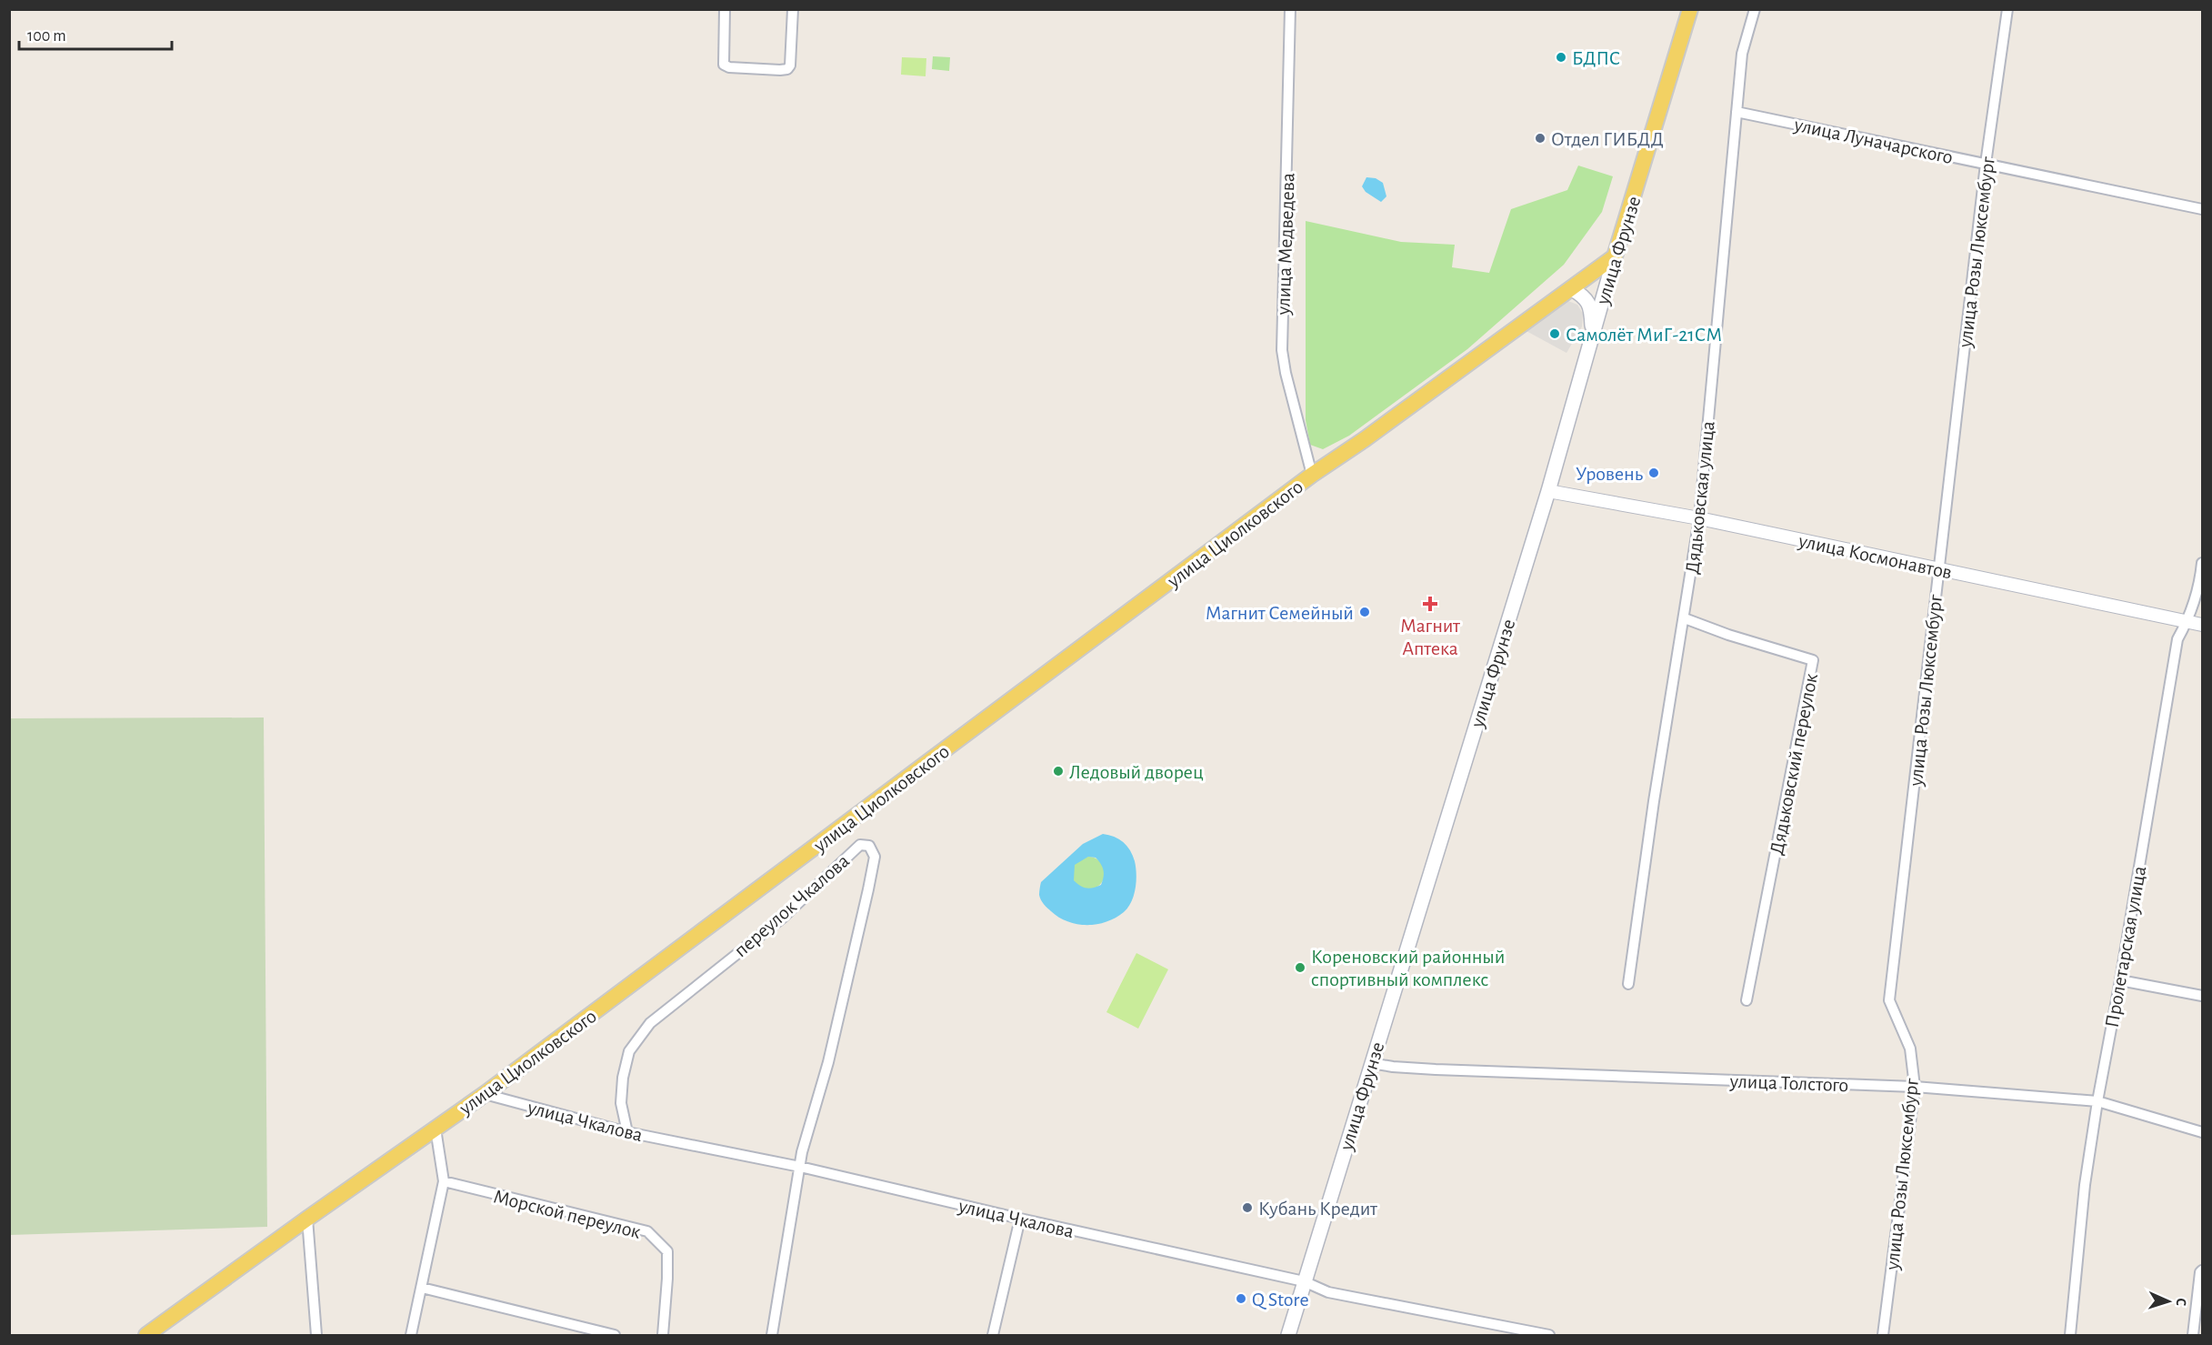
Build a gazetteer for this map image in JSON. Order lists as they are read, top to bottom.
{
  "streets": {
    "main road": ["улица Фрунзе", "улица Циолковского"],
    "street": [
      "улица Луначарского",
      "улица Медведева",
      "улица Розы Люксембург",
      "Дядьковская улица",
      "улица Космонавтов",
      "Дядьковский переулок",
      "переулок Чкалова",
      "Пролетарская улица",
      "улица Толстого",
      "улица Чкалова",
      "Морской переулок"
    ]
  },
  "crossings": [
    ["улица Луначарского", "улица Розы Люксембург"],
    ["улица Луначарского", "Дядьковская улица"],
    ["улица Медведева", "улица Циолковского"],
    ["улица Фрунзе", "улица Циолковского"],
    ["улица Фрунзе", "улица Космонавтов"],
    ["улица Фрунзе", "улица Толстого"],
    ["улица Фрунзе", "улица Чкалова"],
    ["улица Розы Люксембург", "улица Космонавтов"],
    ["улица Розы Люксембург", "улица Толстого"],
    ["Дядьковская улица", "улица Космонавтов"],
    ["Дядьковская улица", "Дядьковский переулок"],
    ["улица Циолковского", "улица Чкалова"],
    ["улица Космонавтов", "Пролетарская улица"],
    ["переулок Чкалова", "улица Чкалова"],
    ["Пролетарская улица", "улица Толстого"]
  ],
  "places": {
    "other": [
      "БДПС",
      "Отдел ГИБДД",
      "Самолёт МиГ-21СМ",
      "Уровень",
      "Магнит Семейный",
      "Ледовый дворец",
      "Кореновский районный спортивный комплекс",
      "Кубань Кредит",
      "Q Store"
    ],
    "health": ["Магнит Аптека"]
  },
  "scale_bar": "100 m",
  "north": "right"
}
